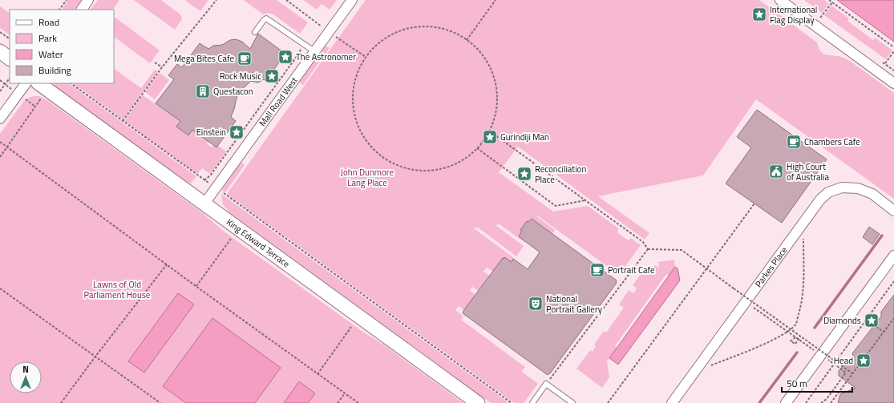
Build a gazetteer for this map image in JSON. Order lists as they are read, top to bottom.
{
  "streets": {
    "main road": ["King Edward Terrace"],
    "street": ["Mall Road West", "Parkes Place"]
  },
  "crossings": [
    ["Mall Road West", "King Edward Terrace"]
  ],
  "parks": ["John Dunmore Lang Place", "Lawns of Old Parliament House"],
  "places": {
    "place": [
      "International Flag Display",
      "The Astronomer",
      "Rock Music",
      "Einstein",
      "Gurindiji Man",
      "Reconciliation Place",
      "Diamonds",
      "Head"
    ],
    "cafe": ["Mega Bites Cafe", "Chambers Cafe", "Portrait Cafe"],
    "building": ["Questacon"],
    "public building": ["High Court of Australia"],
    "theatre": ["National Portrait Gallery"]
  },
  "legend": [
    "Road",
    "Park",
    "Water",
    "Building"
  ],
  "scale_bar": "50 m",
  "north": "top"
}
